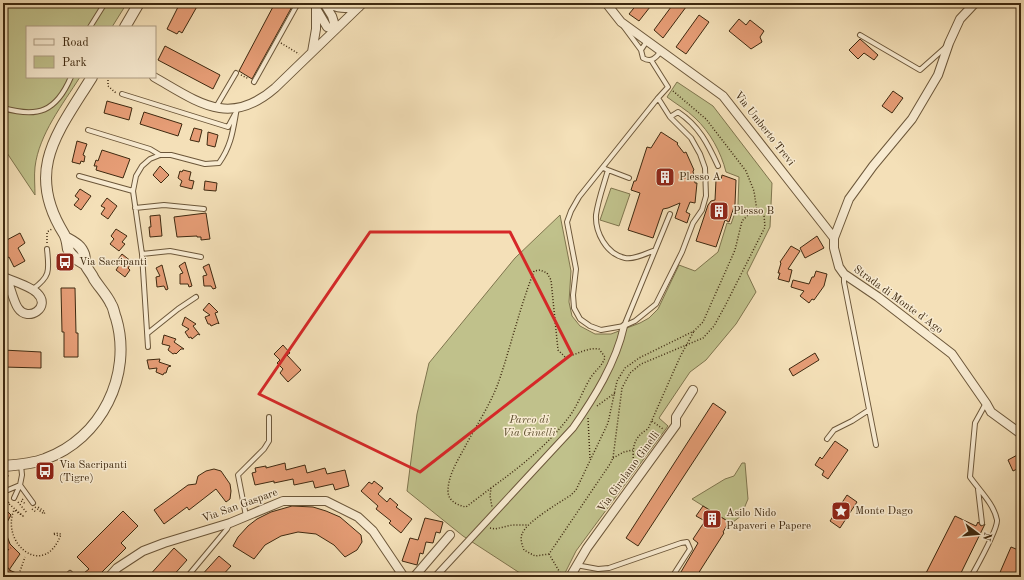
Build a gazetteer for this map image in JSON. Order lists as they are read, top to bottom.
{
  "streets": {
    "street": [
      "Via Umberto Trevi",
      "Strada di Monte d'Ago",
      "Via Girolamo Ginelli",
      "Via San Gaspare"
    ]
  },
  "crossings": [
    ["Via Umberto Trevi", "Strada di Monte d'Ago"]
  ],
  "parks": ["Parco di Via Ginelli"],
  "places": {
    "building": ["Plesso A", "Plesso B", "Asilo Nido Papaveri e Papere"],
    "bus stop": ["Via Sacripanti", "Via Sacripanti (Tigre)"],
    "place": ["Monte Dago"]
  },
  "legend": ["Road", "Park"],
  "north": "right"
}
